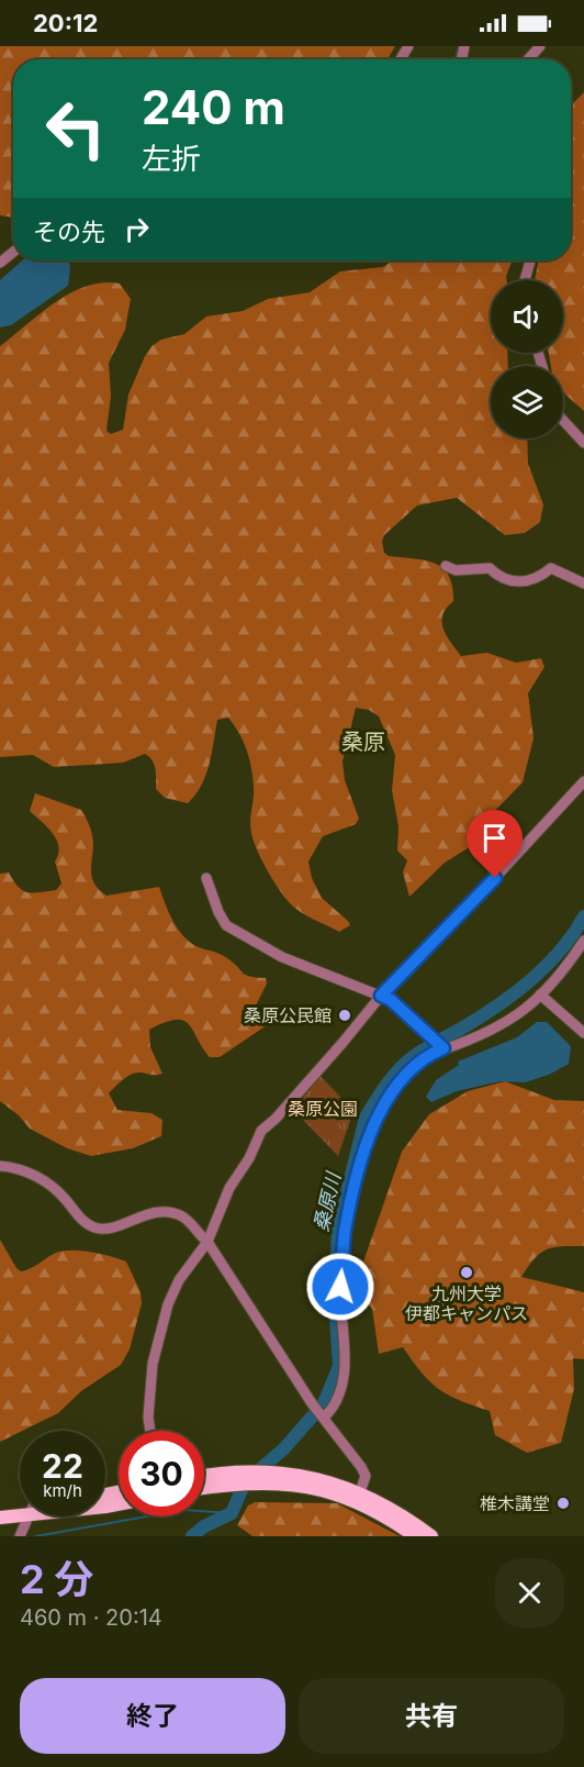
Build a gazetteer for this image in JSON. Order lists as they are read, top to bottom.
{
  "districts": ["桑原"],
  "water": ["桑原川"],
  "parks": ["桑原公園"],
  "places": ["桑原公民館", "九州大学 伊都キャンパス", "椎木講堂"],
  "page": {
    "status": "20:12",
    "turn": ["240 m", "左折"],
    "then": "その先",
    "speed": "22 km/h",
    "limit": "30",
    "heading": ["2 分", "460 m · 20:14"],
    "buttons": ["終了", "共有"]
  }
}
